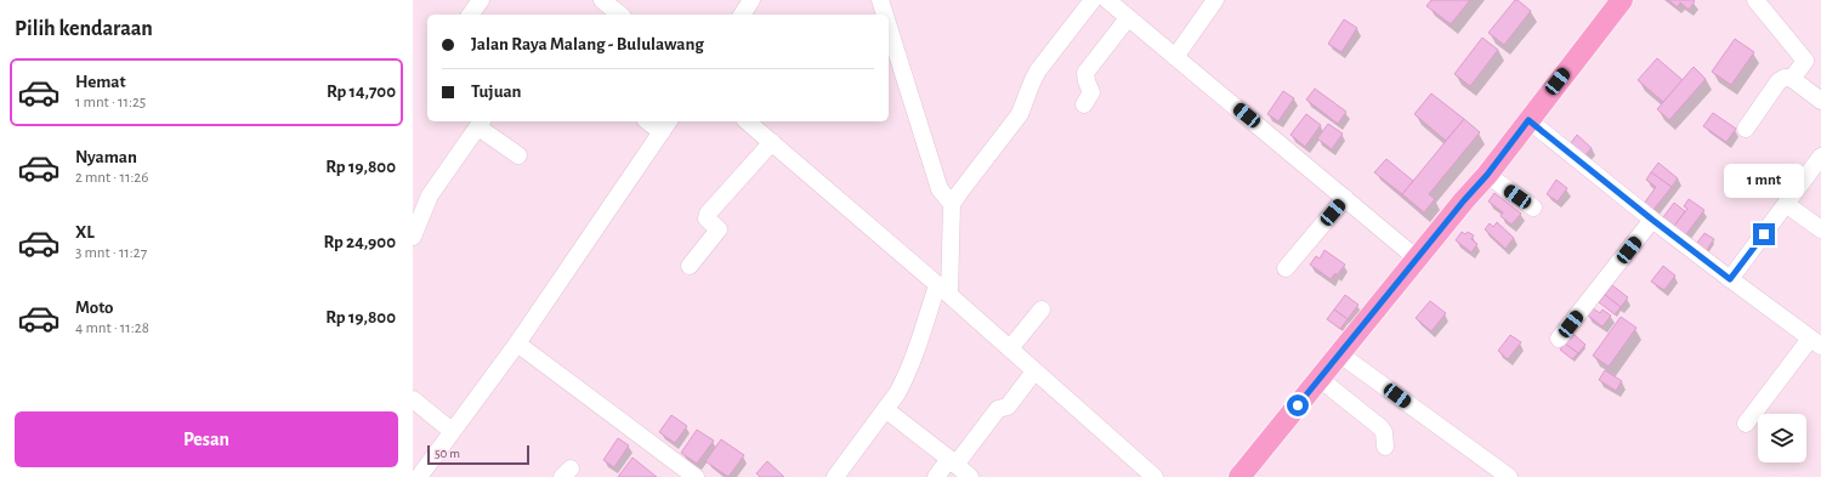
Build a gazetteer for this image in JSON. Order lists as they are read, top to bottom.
{
  "scale_bar": "50 m",
  "page": {
    "heading": "Pilih kendaraan",
    "banner": ["Jalan Raya Malang - Bululawang", "Tujuan"],
    "list": [
      {
        "name": "Hemat",
        "note": "1 mnt · 11:25",
        "value": "Rp 14,700"
      },
      {
        "name": "Nyaman",
        "note": "2 mnt · 11:26",
        "value": "Rp 19,800"
      },
      {
        "name": "XL",
        "note": "3 mnt · 11:27",
        "value": "Rp 24,900"
      },
      {
        "name": "Moto",
        "note": "4 mnt · 11:28",
        "value": "Rp 19,800"
      }
    ],
    "bubble": "1 mnt",
    "buttons": "Pesan",
    "scale": "50 m"
  }
}
